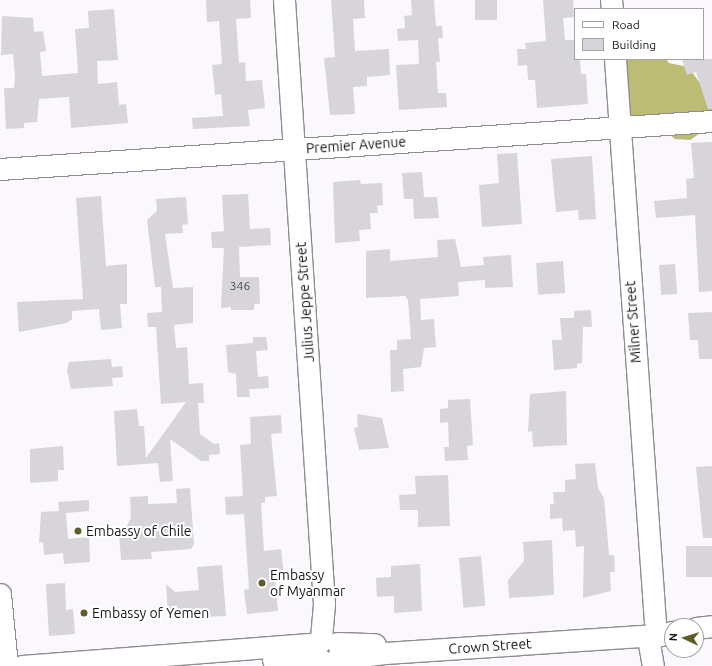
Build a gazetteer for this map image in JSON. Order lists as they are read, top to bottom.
{
  "streets": {
    "street": [
      "Premier Avenue",
      "Julius Jeppe Street",
      "Milner Street",
      "Crown Street"
    ]
  },
  "crossings": [
    ["Premier Avenue", "Julius Jeppe Street"],
    ["Premier Avenue", "Milner Street"],
    ["Julius Jeppe Street", "Crown Street"],
    ["Milner Street", "Crown Street"]
  ],
  "places": ["Embassy of Chile", "Embassy of Myanmar", "Embassy of Yemen"],
  "house_numbers": ["346"],
  "legend": ["Road", "Building"],
  "north": "left"
}
